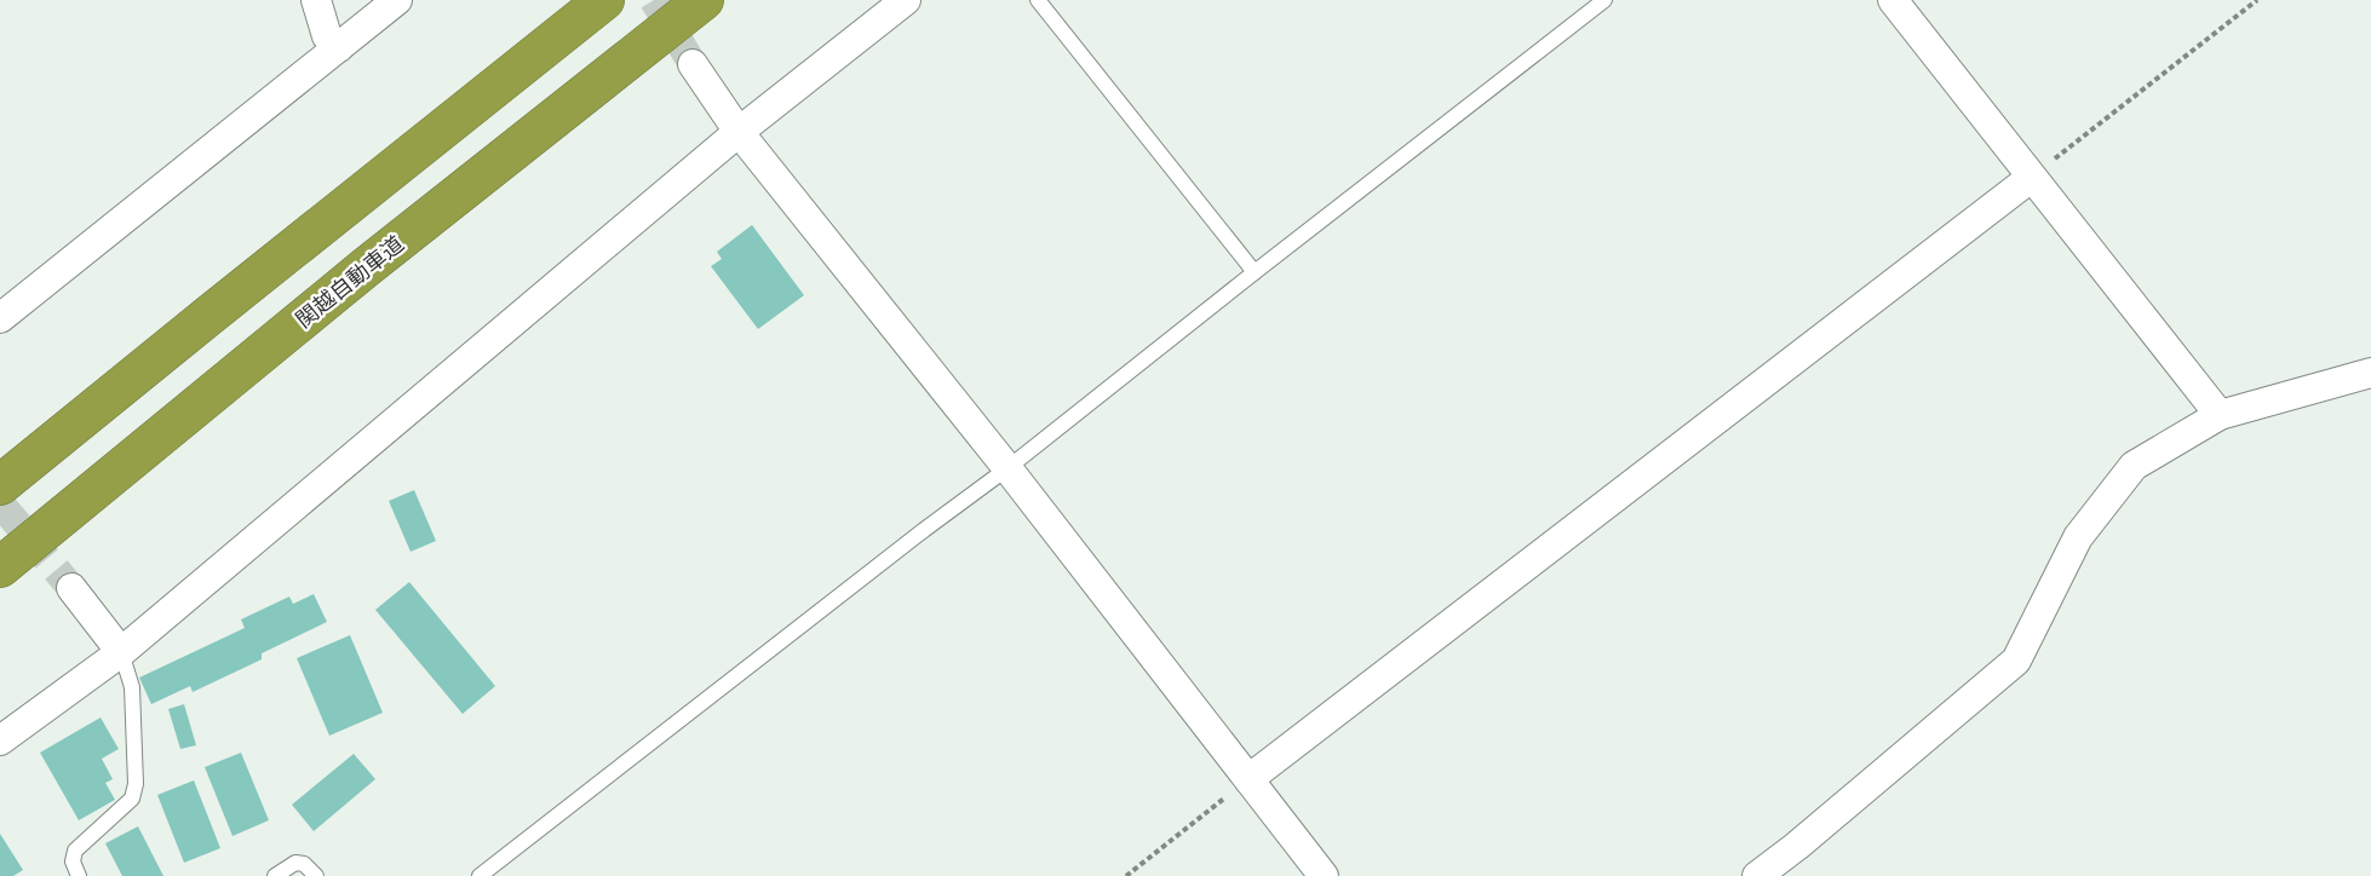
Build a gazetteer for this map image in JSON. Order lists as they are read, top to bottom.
{
  "streets": {
    "highway": ["関越自動車道"]
  }
}
